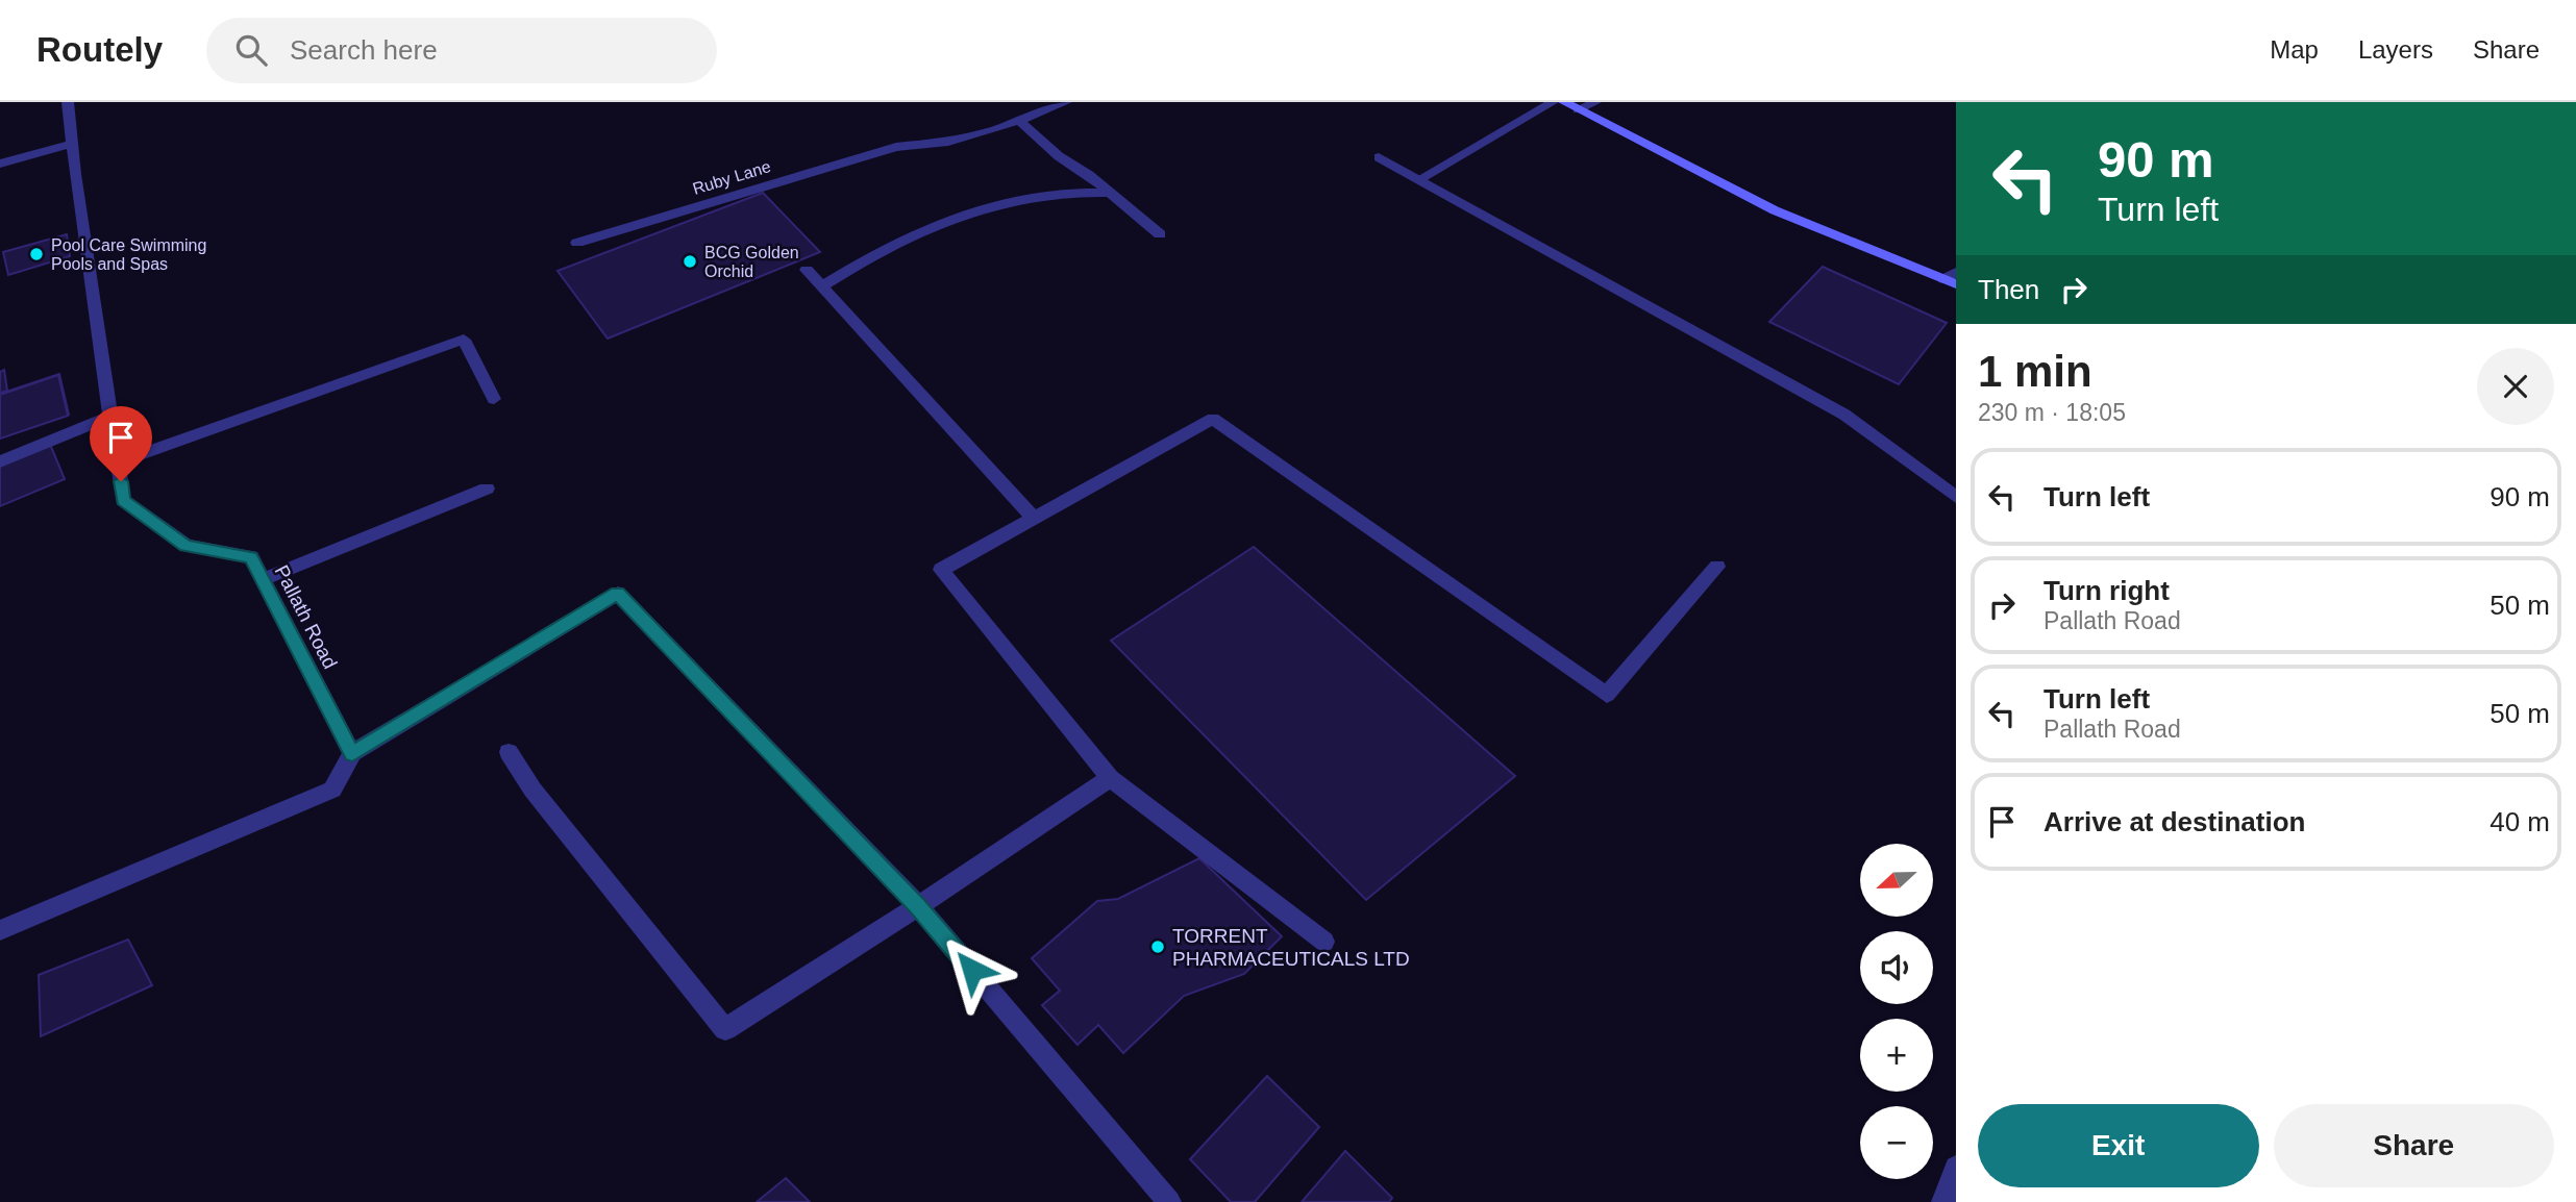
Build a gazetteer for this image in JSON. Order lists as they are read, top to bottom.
{
  "streets": {
    "street": ["Ruby Lane", "Pallath Road"]
  },
  "places": ["Pool Care Swimming Pools and Spas", "BCG Golden Orchid", "TORRENT PHARMACEUTICALS LTD"],
  "north": "left",
  "page": {
    "header": "Routely",
    "search": "Search here",
    "nav": ["Map", "Layers", "Share"],
    "turn": ["90 m", "Turn left"],
    "then": "Then",
    "heading": ["1 min", "230 m · 18:05"],
    "list": [
      {
        "name": "Turn left",
        "value": "90 m"
      },
      {
        "name": "Turn right",
        "note": "Pallath Road",
        "value": "50 m"
      },
      {
        "name": "Turn left",
        "note": "Pallath Road",
        "value": "50 m"
      },
      {
        "name": "Arrive at destination",
        "value": "40 m"
      }
    ],
    "map_buttons": ["+", "−"],
    "buttons": ["Exit", "Share"]
  }
}
